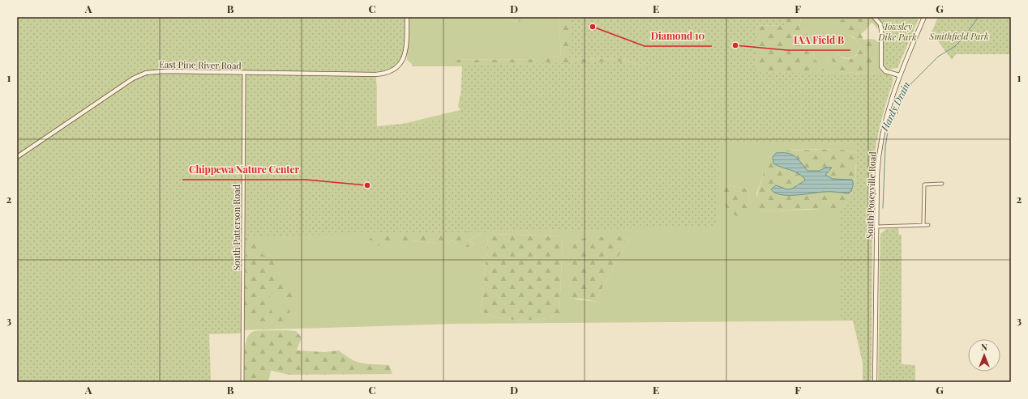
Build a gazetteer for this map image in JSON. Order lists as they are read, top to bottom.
{
  "streets": {
    "street": ["East Pine River Road", "South Poseyville Road", "South Patterson Road"]
  },
  "crossings": [
    ["East Pine River Road", "South Patterson Road"]
  ],
  "water": ["Hardy Drain"],
  "parks": ["Towsley Dike Park", "Smithfield Park"],
  "places": ["Diamond 10", "IAA Field B", "Chippewa Nature Center"],
  "north": "top",
  "grid": {
    "columns": [
      "A",
      "B",
      "C",
      "D",
      "E",
      "F",
      "G"
    ],
    "rows": ["1", "2", "3"]
  }
}
